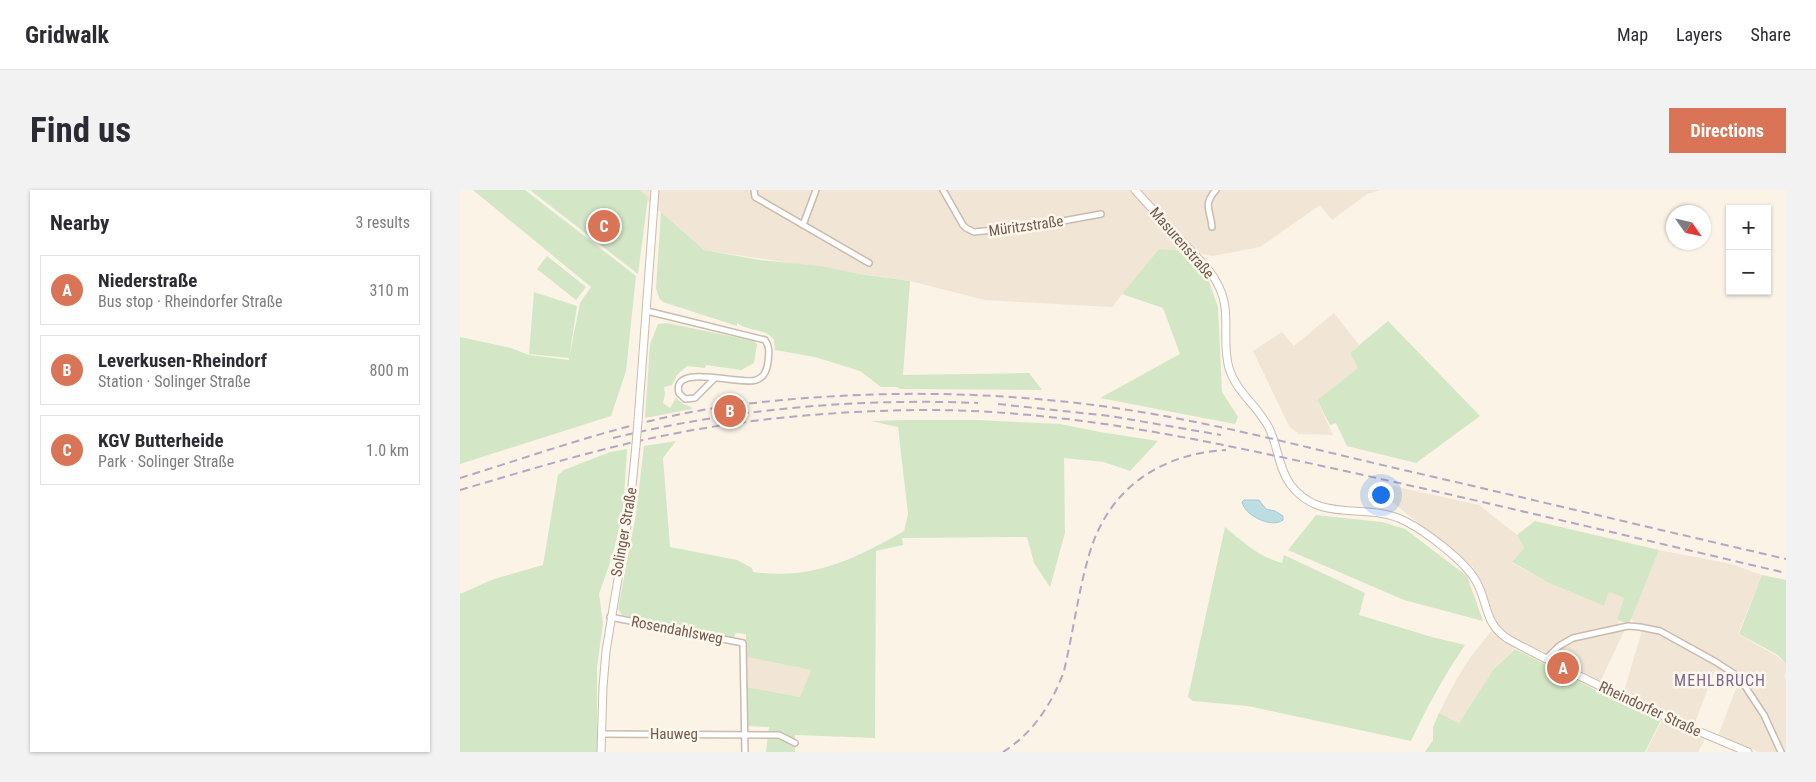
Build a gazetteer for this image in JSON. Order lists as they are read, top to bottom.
{
  "streets": {
    "main road": ["Masurenstraße", "Solinger Straße", "Rheindorfer Straße"],
    "street": ["Müritzstraße", "Rosendahlsweg", "Hauweg"]
  },
  "crossings": [
    ["Masurenstraße", "Rheindorfer Straße"],
    ["Solinger Straße", "Rosendahlsweg"],
    ["Solinger Straße", "Hauweg"],
    ["Rosendahlsweg", "Hauweg"]
  ],
  "districts": ["MEHLBRUCH"],
  "north": "bottom right",
  "page": {
    "header": "Gridwalk",
    "nav": ["Map", "Layers", "Share"],
    "buttons": "Directions",
    "title": "Find us",
    "heading": ["Nearby", "3 results"],
    "map_buttons": ["+", "−"],
    "pins": ["C", "B", "A"],
    "list": [
      {
        "mark": "A",
        "name": "Niederstraße",
        "note": "Bus stop · Rheindorfer Straße",
        "value": "310 m"
      },
      {
        "mark": "B",
        "name": "Leverkusen-Rheindorf",
        "note": "Station · Solinger Straße",
        "value": "800 m"
      },
      {
        "mark": "C",
        "name": "KGV Butterheide",
        "note": "Park · Solinger Straße",
        "value": "1.0 km"
      }
    ]
  }
}
